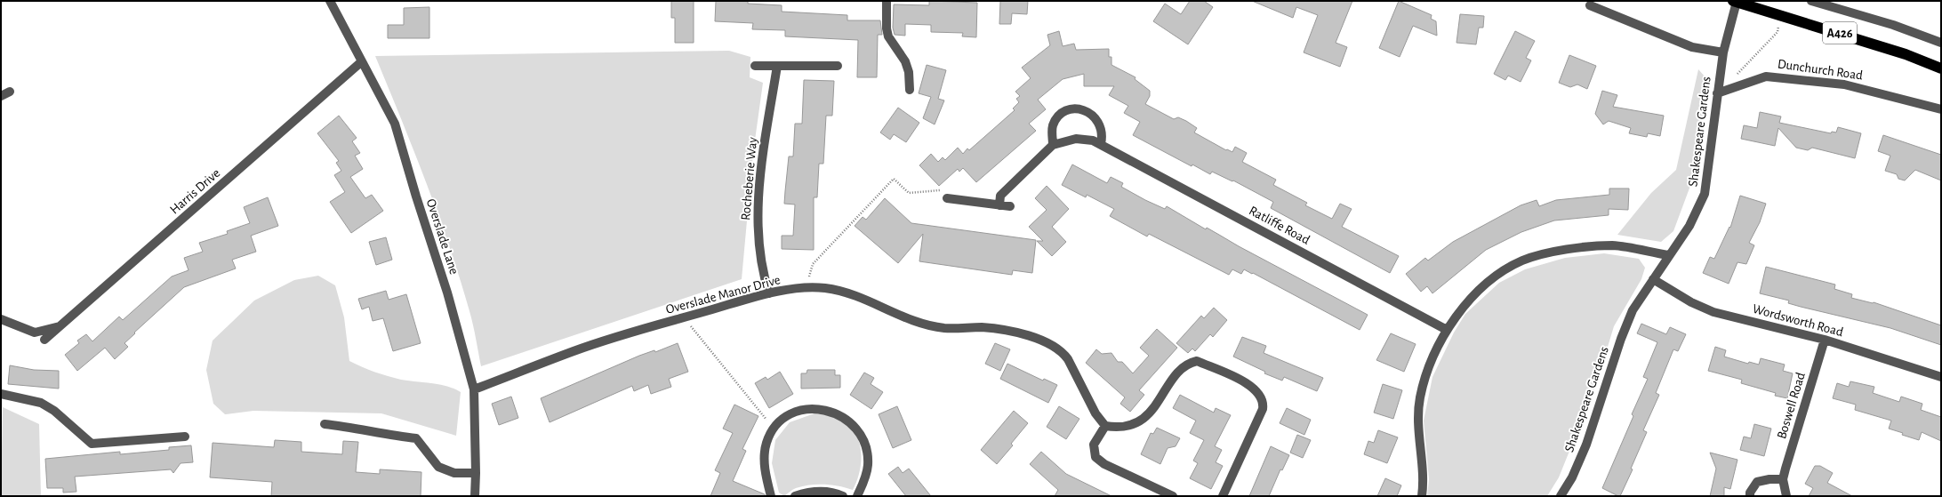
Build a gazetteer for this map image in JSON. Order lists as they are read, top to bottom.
{
  "streets": {
    "highway": ["A426"],
    "street": [
      "Dunchurch Road",
      "Shakespeare Gardens",
      "Rocheberie Way",
      "Harris Drive",
      "Ratliffe Road",
      "Overslade Lane",
      "Overslade Manor Drive",
      "Wordsworth Road",
      "Boswell Road"
    ]
  },
  "crossings": [
    ["A426", "Shakespeare Gardens"],
    ["Dunchurch Road", "Shakespeare Gardens"],
    ["Shakespeare Gardens", "Wordsworth Road"],
    ["Rocheberie Way", "Overslade Manor Drive"],
    ["Harris Drive", "Overslade Lane"],
    ["Overslade Lane", "Overslade Manor Drive"],
    ["Wordsworth Road", "Boswell Road"]
  ]
}
